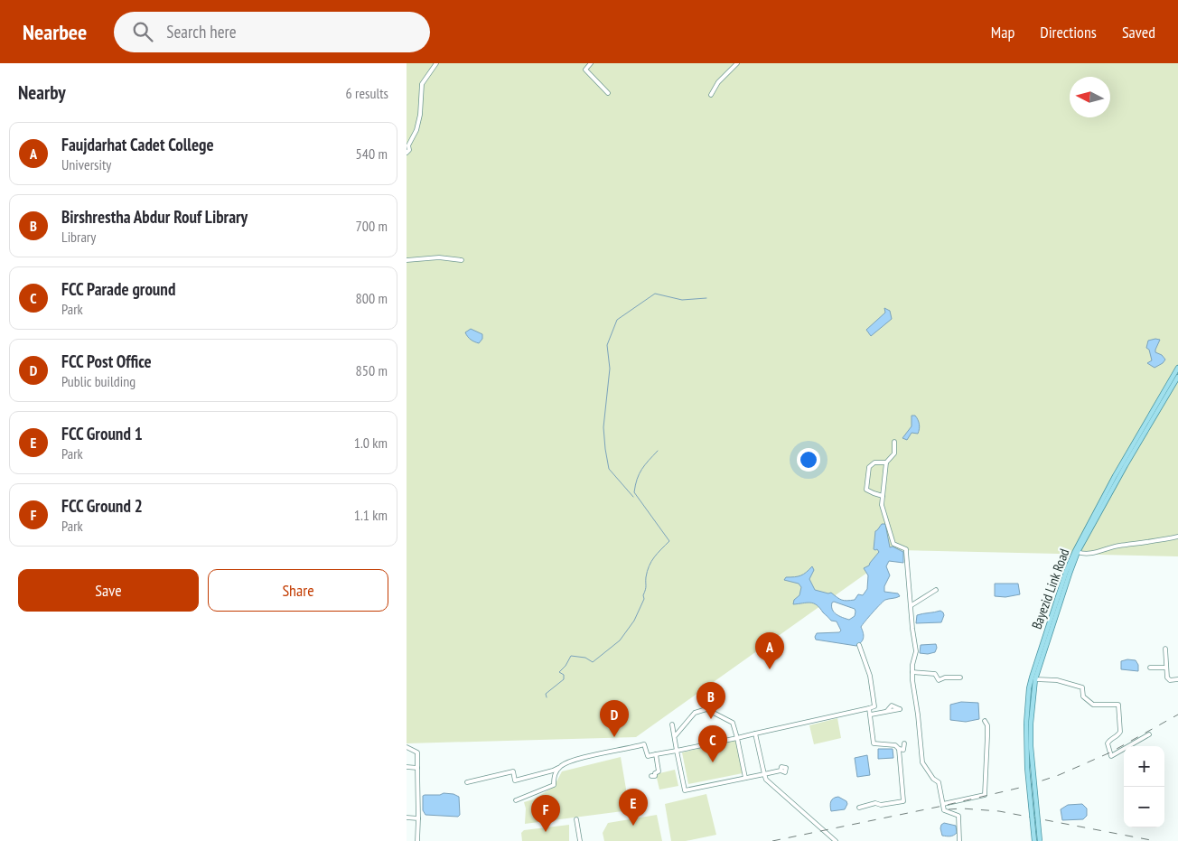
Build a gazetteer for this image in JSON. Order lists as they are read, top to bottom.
{
  "streets": {
    "main road": ["Bayezid Link Road"]
  },
  "north": "left",
  "page": {
    "header": "Nearbee",
    "search": "Search here",
    "nav": ["Map", "Directions", "Saved"],
    "heading": ["Nearby", "6 results"],
    "list": [
      {
        "mark": "A",
        "name": "Faujdarhat Cadet College",
        "note": "University",
        "value": "540 m"
      },
      {
        "mark": "B",
        "name": "Birshrestha Abdur Rouf Library",
        "note": "Library",
        "value": "700 m"
      },
      {
        "mark": "C",
        "name": "FCC Parade ground",
        "note": "Park",
        "value": "800 m"
      },
      {
        "mark": "D",
        "name": "FCC Post Office",
        "note": "Public building",
        "value": "850 m"
      },
      {
        "mark": "E",
        "name": "FCC Ground 1",
        "note": "Park",
        "value": "1.0 km"
      },
      {
        "mark": "F",
        "name": "FCC Ground 2",
        "note": "Park",
        "value": "1.1 km"
      }
    ],
    "buttons": ["Save", "Share"],
    "pins": [
      "A",
      "B",
      "D",
      "C",
      "E",
      "F"
    ],
    "map_buttons": ["+", "−"]
  }
}
